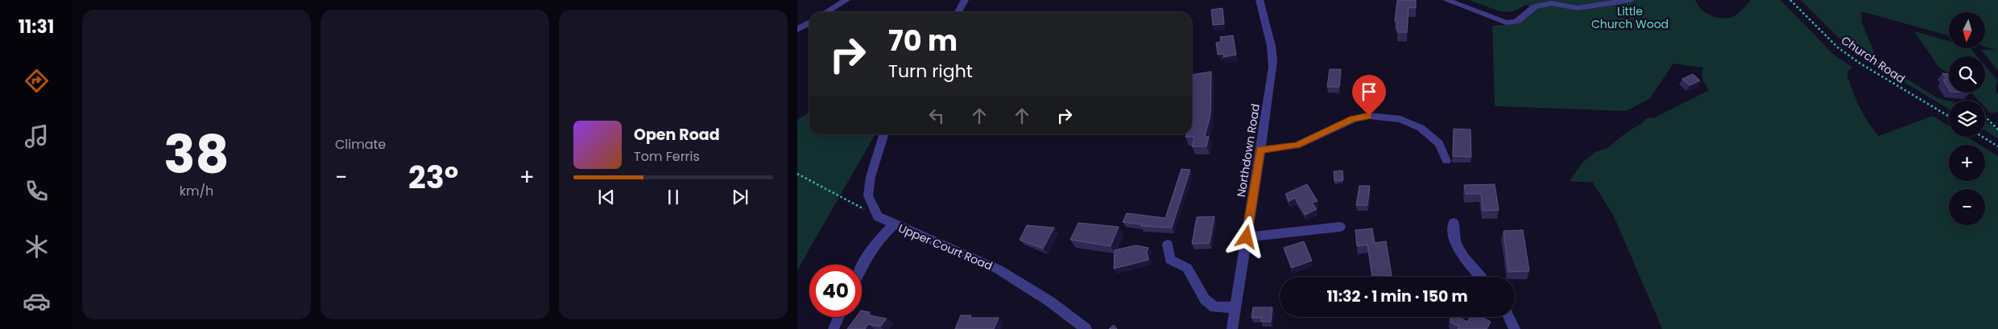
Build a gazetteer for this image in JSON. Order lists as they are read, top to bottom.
{
  "streets": {
    "street": ["Northdown Road", "Upper Court Road"],
    "path": ["Church Road"]
  },
  "parks": ["Little Church Wood"],
  "north": "bottom",
  "page": {
    "tabs": "11:31",
    "tile": [
      ["38", "km/h"],
      "Climate"
    ],
    "map_buttons": ["+", "−"],
    "turn": ["70 m", "Turn right"],
    "song": ["Open Road", "Tom Ferris"],
    "heat": ["−", "23°", "+"],
    "limit": "40",
    "trip": "11:32 · 1 min · 150 m"
  }
}
